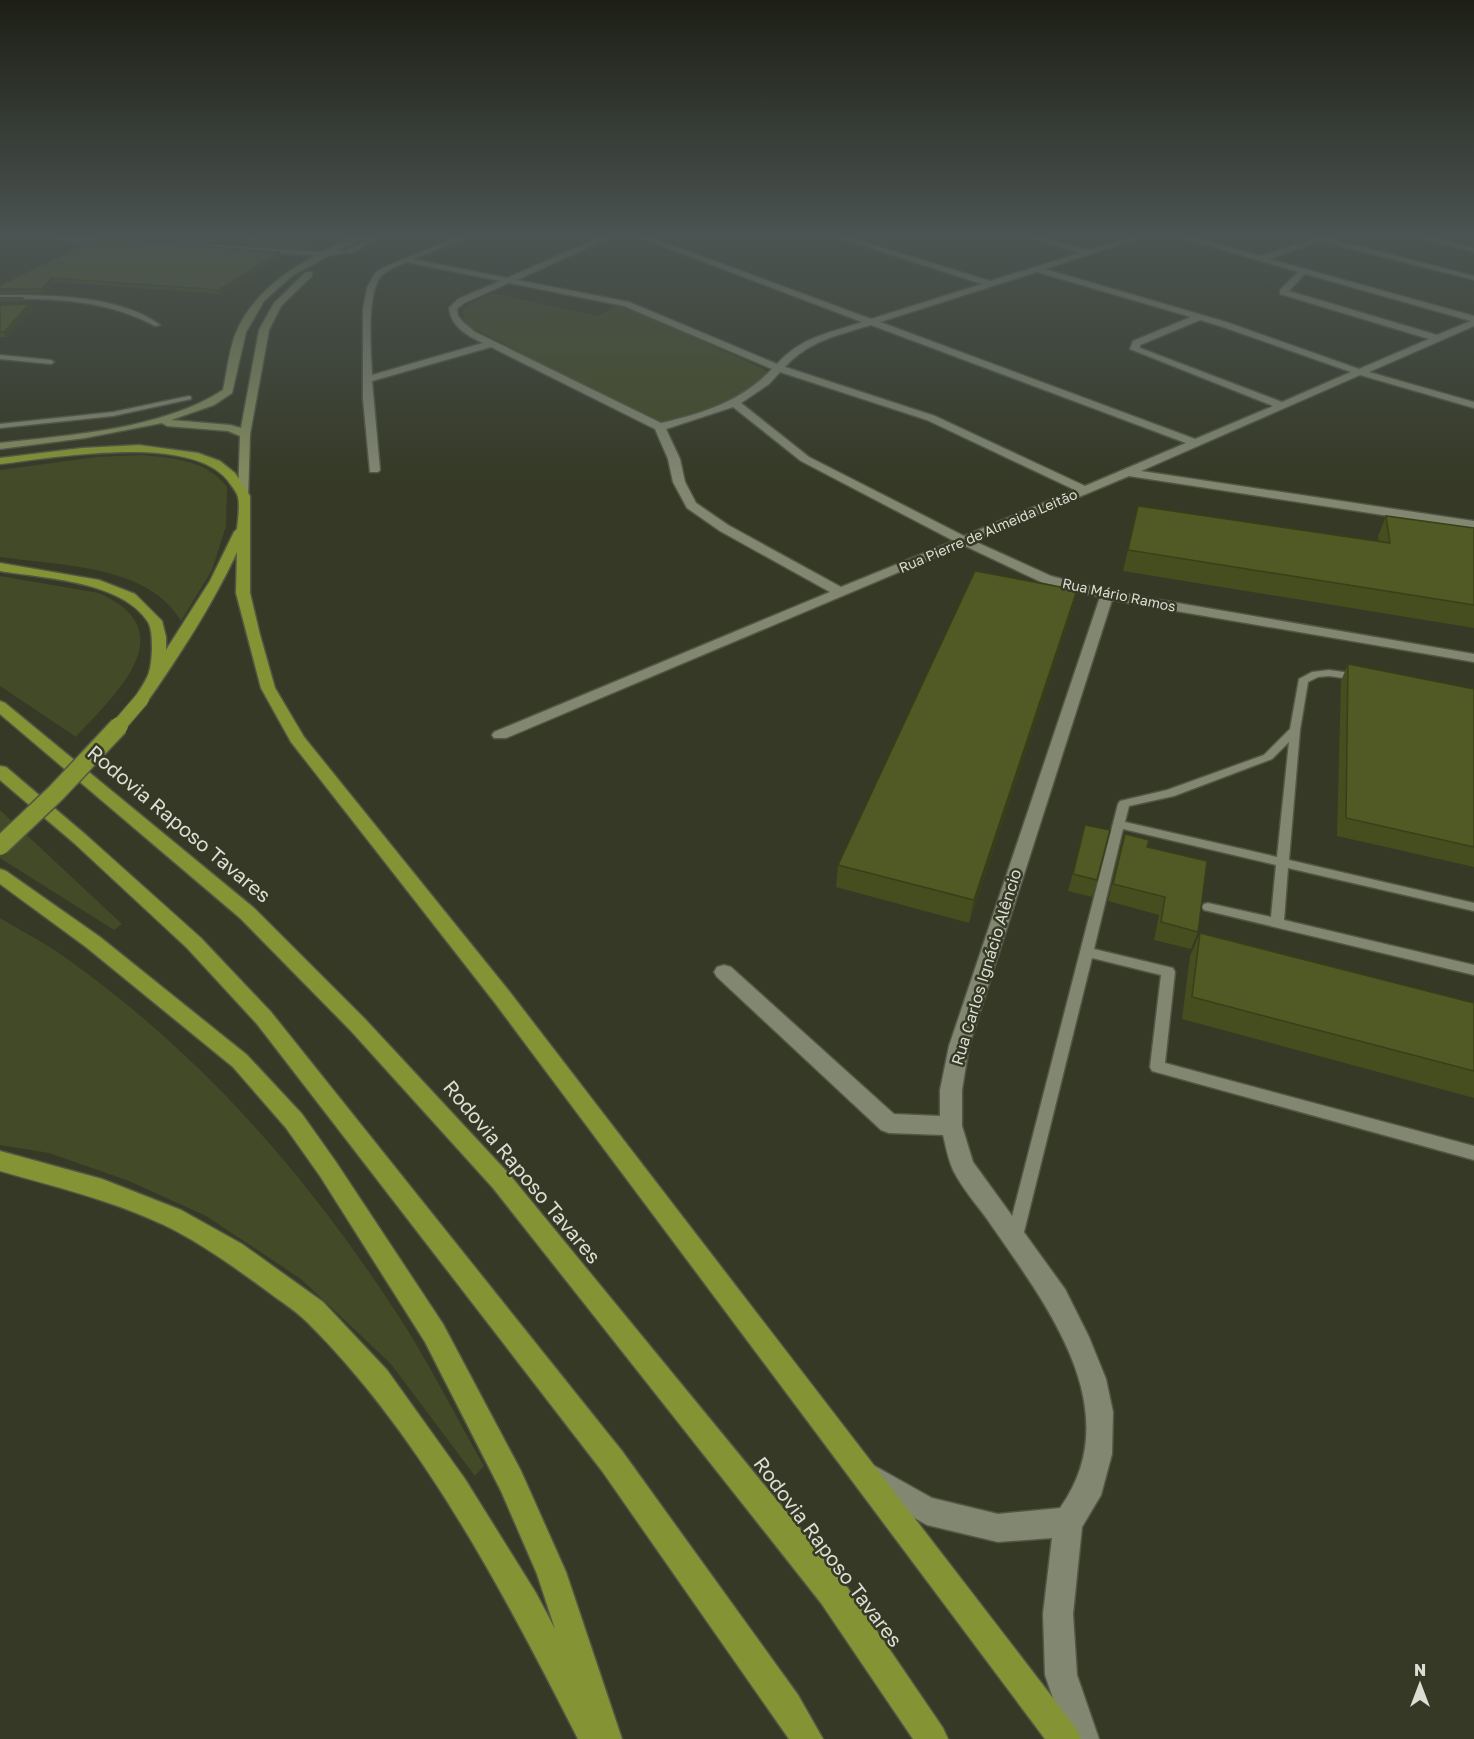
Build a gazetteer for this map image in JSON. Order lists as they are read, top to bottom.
{
  "streets": {
    "highway": ["Rodovia Raposo Tavares"],
    "street": ["Rua Pierre de Almeida Leitão", "Rua Mário Ramos", "Rua Carlos Ignácio Alêncio"]
  },
  "crossings": [
    ["Rua Pierre de Almeida Leitão", "Rua Mário Ramos"],
    ["Rua Mário Ramos", "Rua Carlos Ignácio Alêncio"]
  ],
  "north": "top"
}
